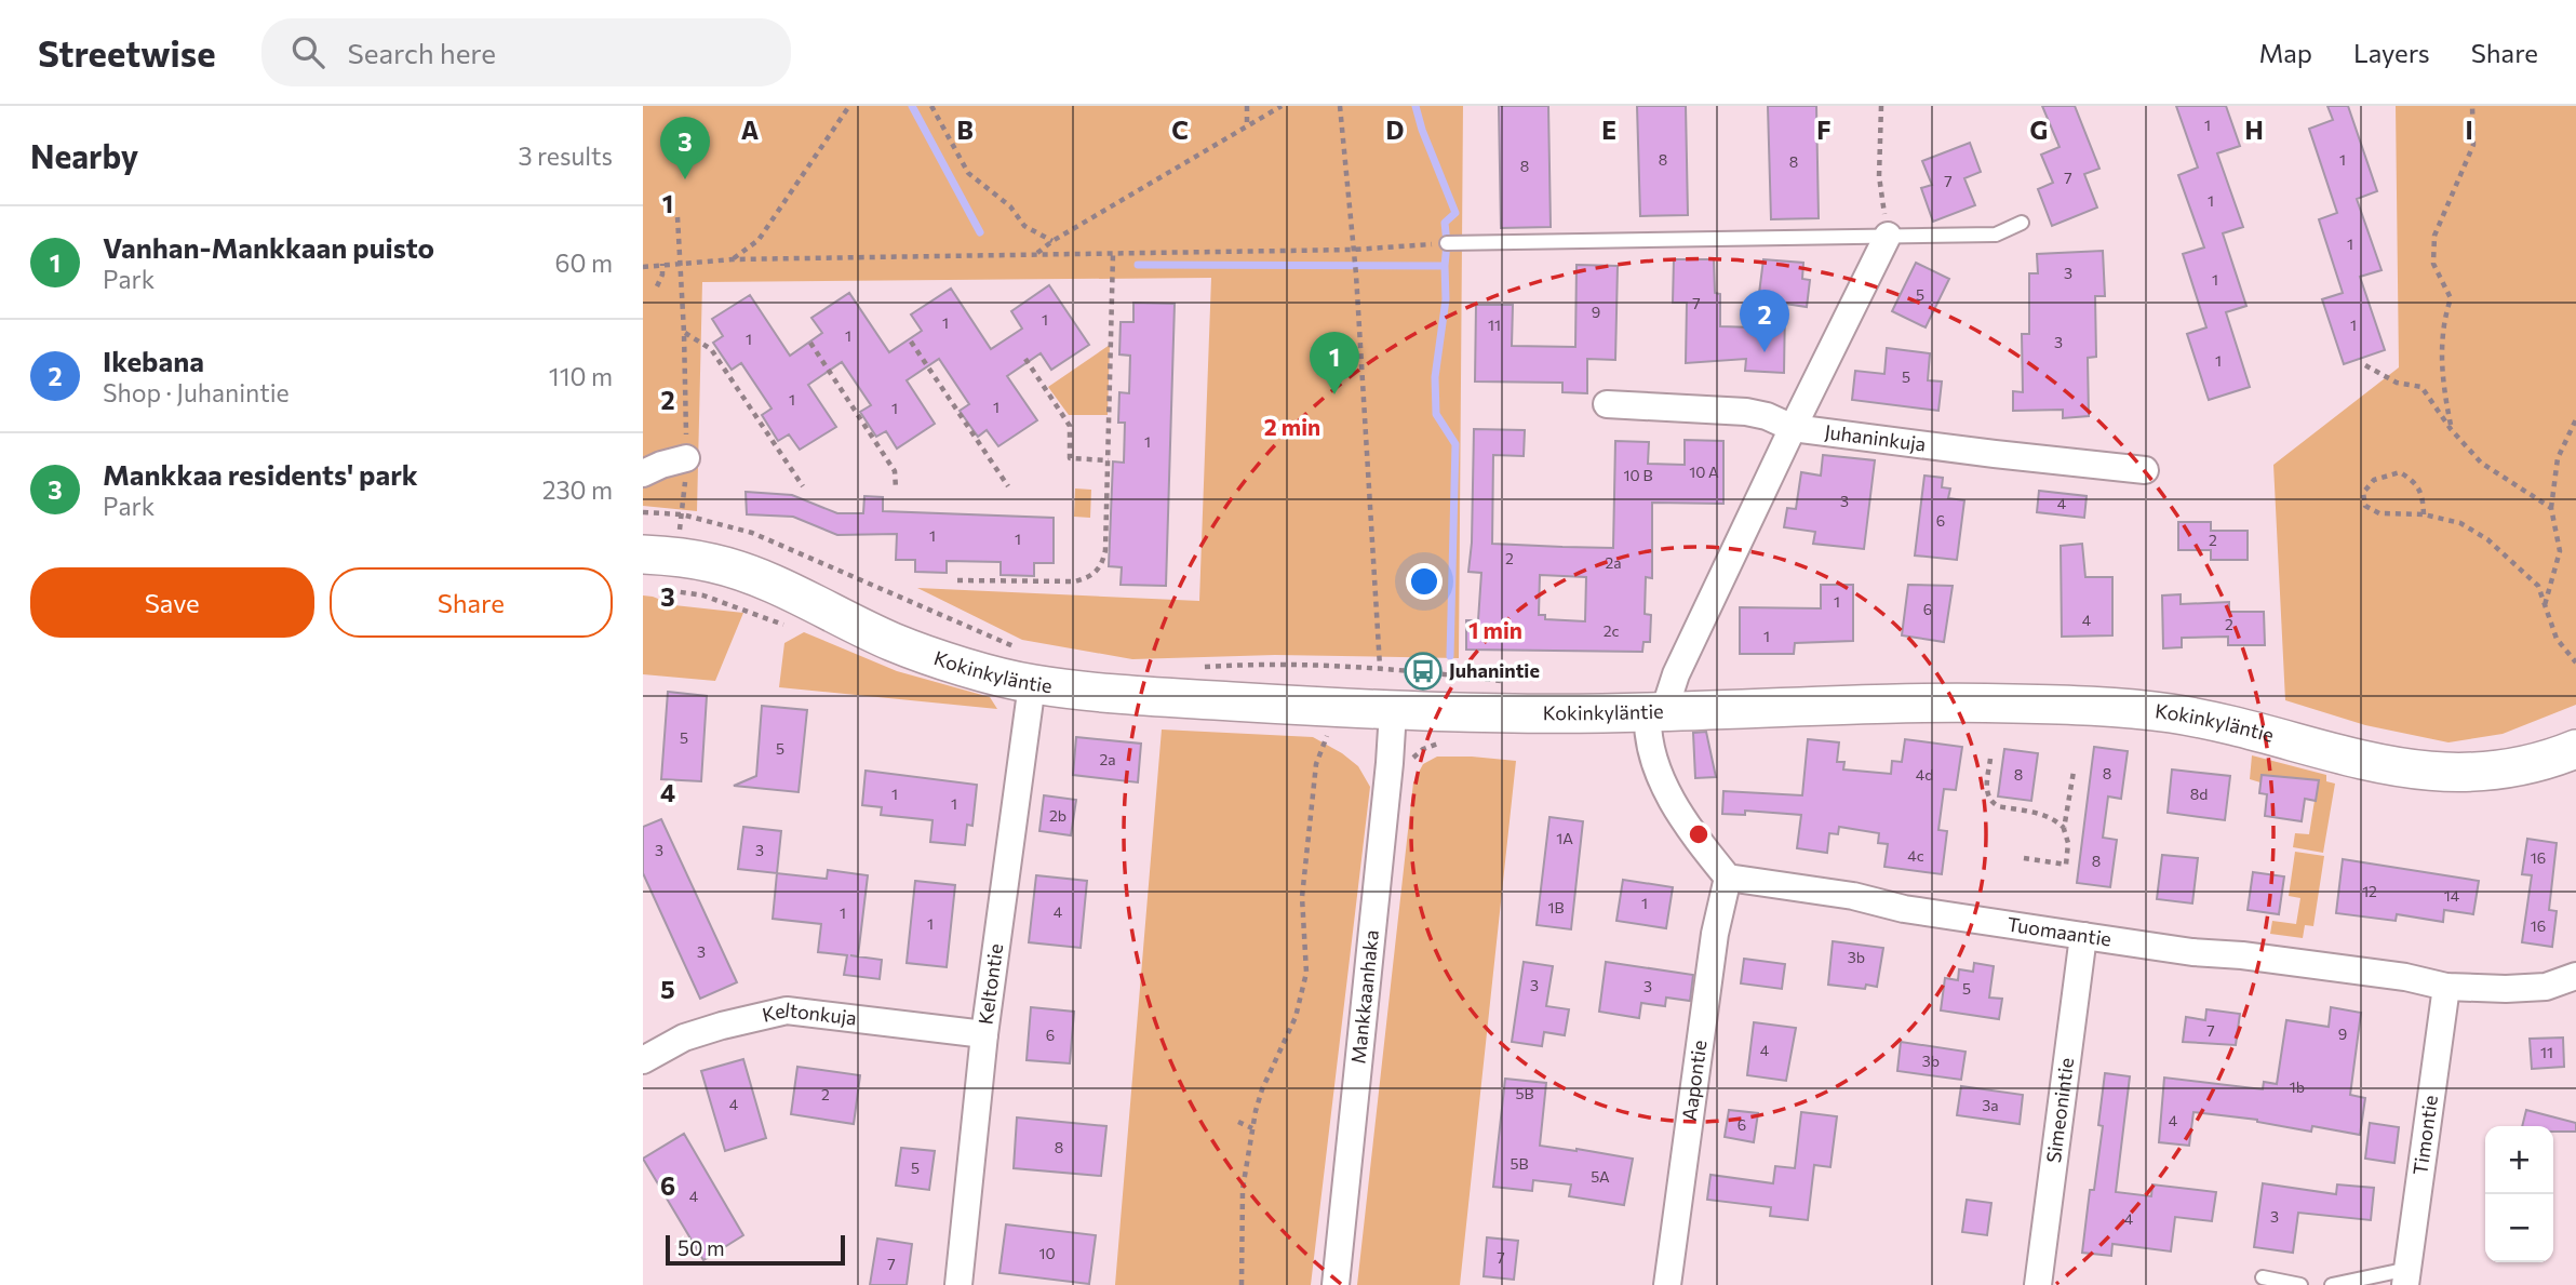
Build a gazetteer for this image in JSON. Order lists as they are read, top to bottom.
{
  "streets": {
    "main road": ["Kokinkyläntie"],
    "street": [
      "Juhaninkuja",
      "Tuomaantie",
      "Keltontie",
      "Mankkaanhaka",
      "Keltonkuja",
      "Aapontie",
      "Simeonintie",
      "Timontie"
    ]
  },
  "crossings": [
    ["Kokinkyläntie", "Keltontie"],
    ["Kokinkyläntie", "Mankkaanhaka"],
    ["Tuomaantie", "Aapontie"],
    ["Tuomaantie", "Simeonintie"],
    ["Tuomaantie", "Timontie"],
    ["Keltontie", "Keltonkuja"]
  ],
  "places": {
    "bus stop": ["Juhanintie"]
  },
  "house_numbers": [
    "1",
    "8",
    "1",
    "8",
    "8",
    "7",
    "7",
    "1",
    "1",
    "3",
    "1",
    "5",
    "7",
    "9",
    "1",
    "1",
    "11",
    "1",
    "1",
    "1",
    "3",
    "1",
    "5",
    "1",
    "1",
    "1",
    "1",
    "10 A",
    "10 B",
    "3",
    "4",
    "6",
    "1",
    "1",
    "2",
    "2",
    "2a",
    "1",
    "6",
    "4",
    "2",
    "2c",
    "1",
    "5",
    "5",
    "2a",
    "8",
    "4d",
    "8",
    "1",
    "8d",
    "1",
    "2b",
    "1A",
    "3",
    "3",
    "4c",
    "16",
    "8",
    "12",
    "14",
    "1",
    "1B",
    "4",
    "1",
    "1",
    "16",
    "3",
    "3b",
    "3",
    "3",
    "5",
    "7",
    "9",
    "6",
    "4",
    "11",
    "3b",
    "1b",
    "5B",
    "2",
    "4",
    "3a",
    "4",
    "6",
    "8",
    "5B",
    "5",
    "5A",
    "4",
    "3",
    "4",
    "10",
    "7",
    "7"
  ],
  "scale_bar": "50 m",
  "page": {
    "header": "Streetwise",
    "search": "Search here",
    "nav": ["Map", "Layers", "Share"],
    "heading": ["Nearby", "3 results"],
    "pins": ["3", "2", "1"],
    "list": [
      {
        "mark": "1",
        "name": "Vanhan-Mankkaan puisto",
        "note": "Park",
        "value": "60 m"
      },
      {
        "mark": "2",
        "name": "Ikebana",
        "note": "Shop · Juhanintie",
        "value": "110 m"
      },
      {
        "mark": "3",
        "name": "Mankkaa residents' park",
        "note": "Park",
        "value": "230 m"
      }
    ],
    "buttons": ["Save", "Share"],
    "map_buttons": ["+", "−"],
    "scale": "50 m"
  },
  "grid": {
    "columns": [
      "A",
      "B",
      "C",
      "D",
      "E",
      "F",
      "G",
      "H",
      "I"
    ],
    "rows": [
      "1",
      "2",
      "3",
      "4",
      "5",
      "6"
    ]
  },
  "rings": ["2 min", "1 min"]
}
